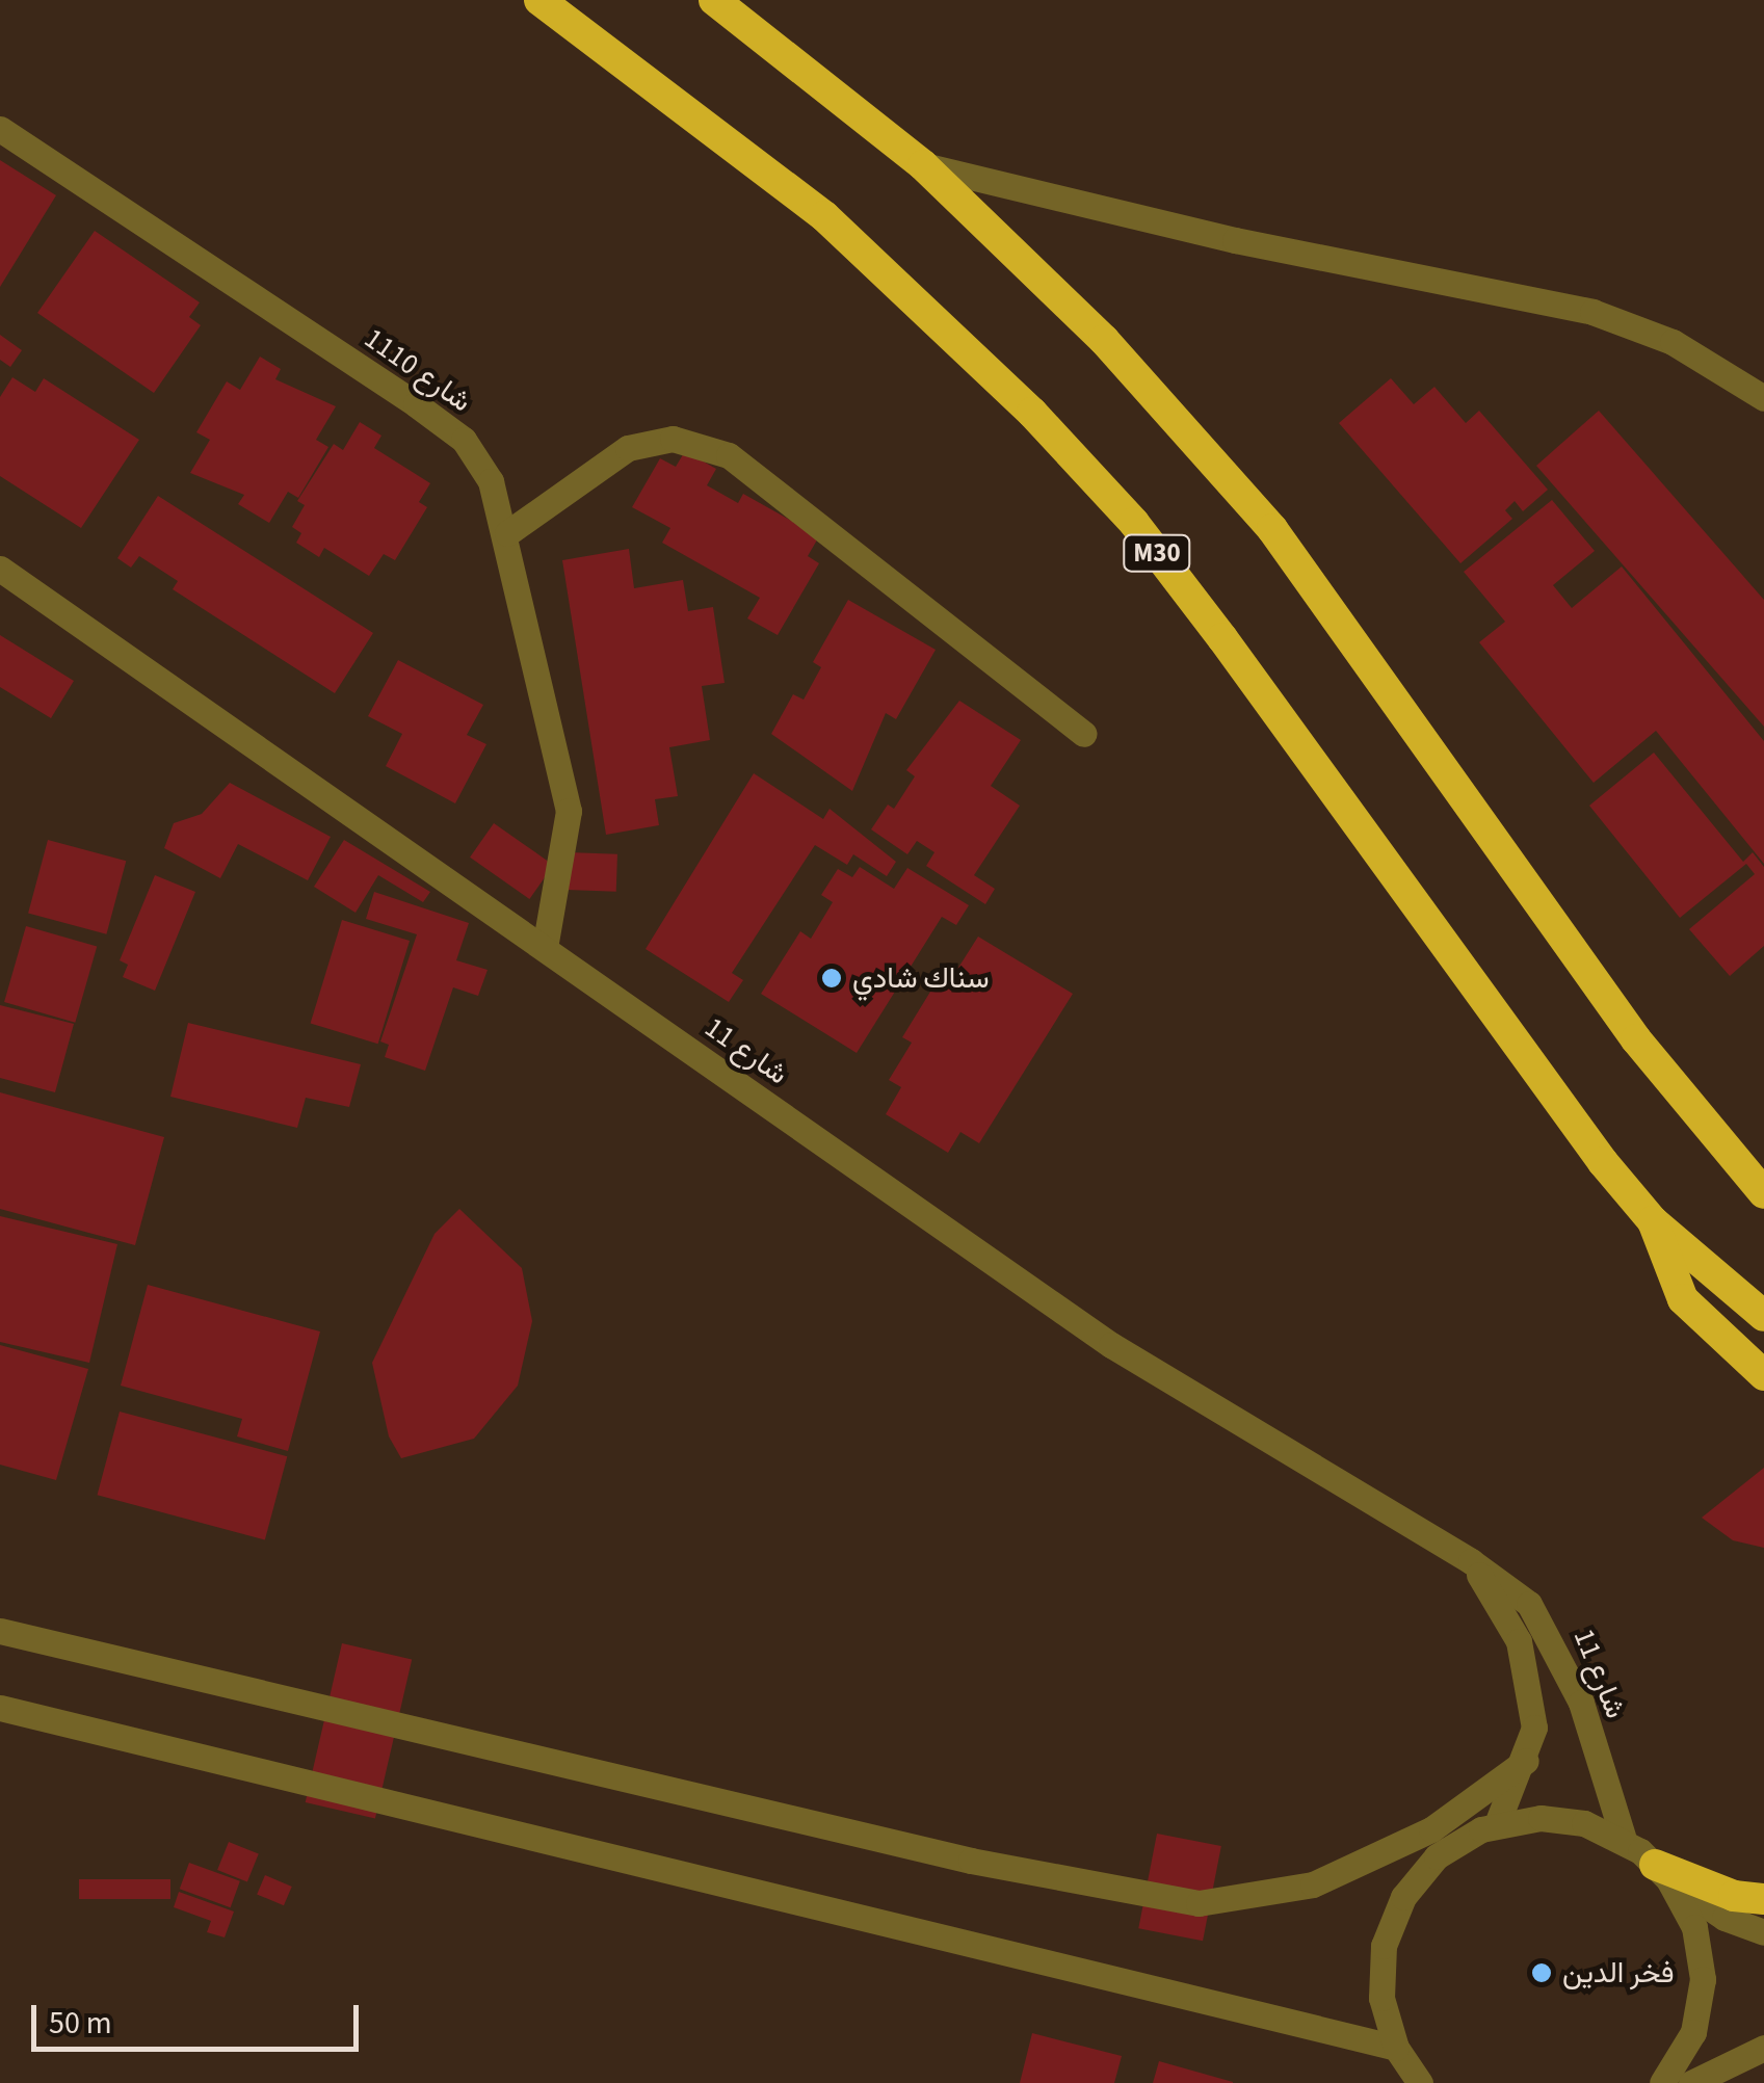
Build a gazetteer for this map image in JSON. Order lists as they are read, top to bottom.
{
  "streets": {
    "highway": ["M30"],
    "street": ["شارع 1110", "شارع 11"]
  },
  "crossings": [
    ["شارع 1110", "شارع 11"]
  ],
  "places": ["سناك شادي", "فخر الدين"],
  "scale_bar": "50 m"
}
